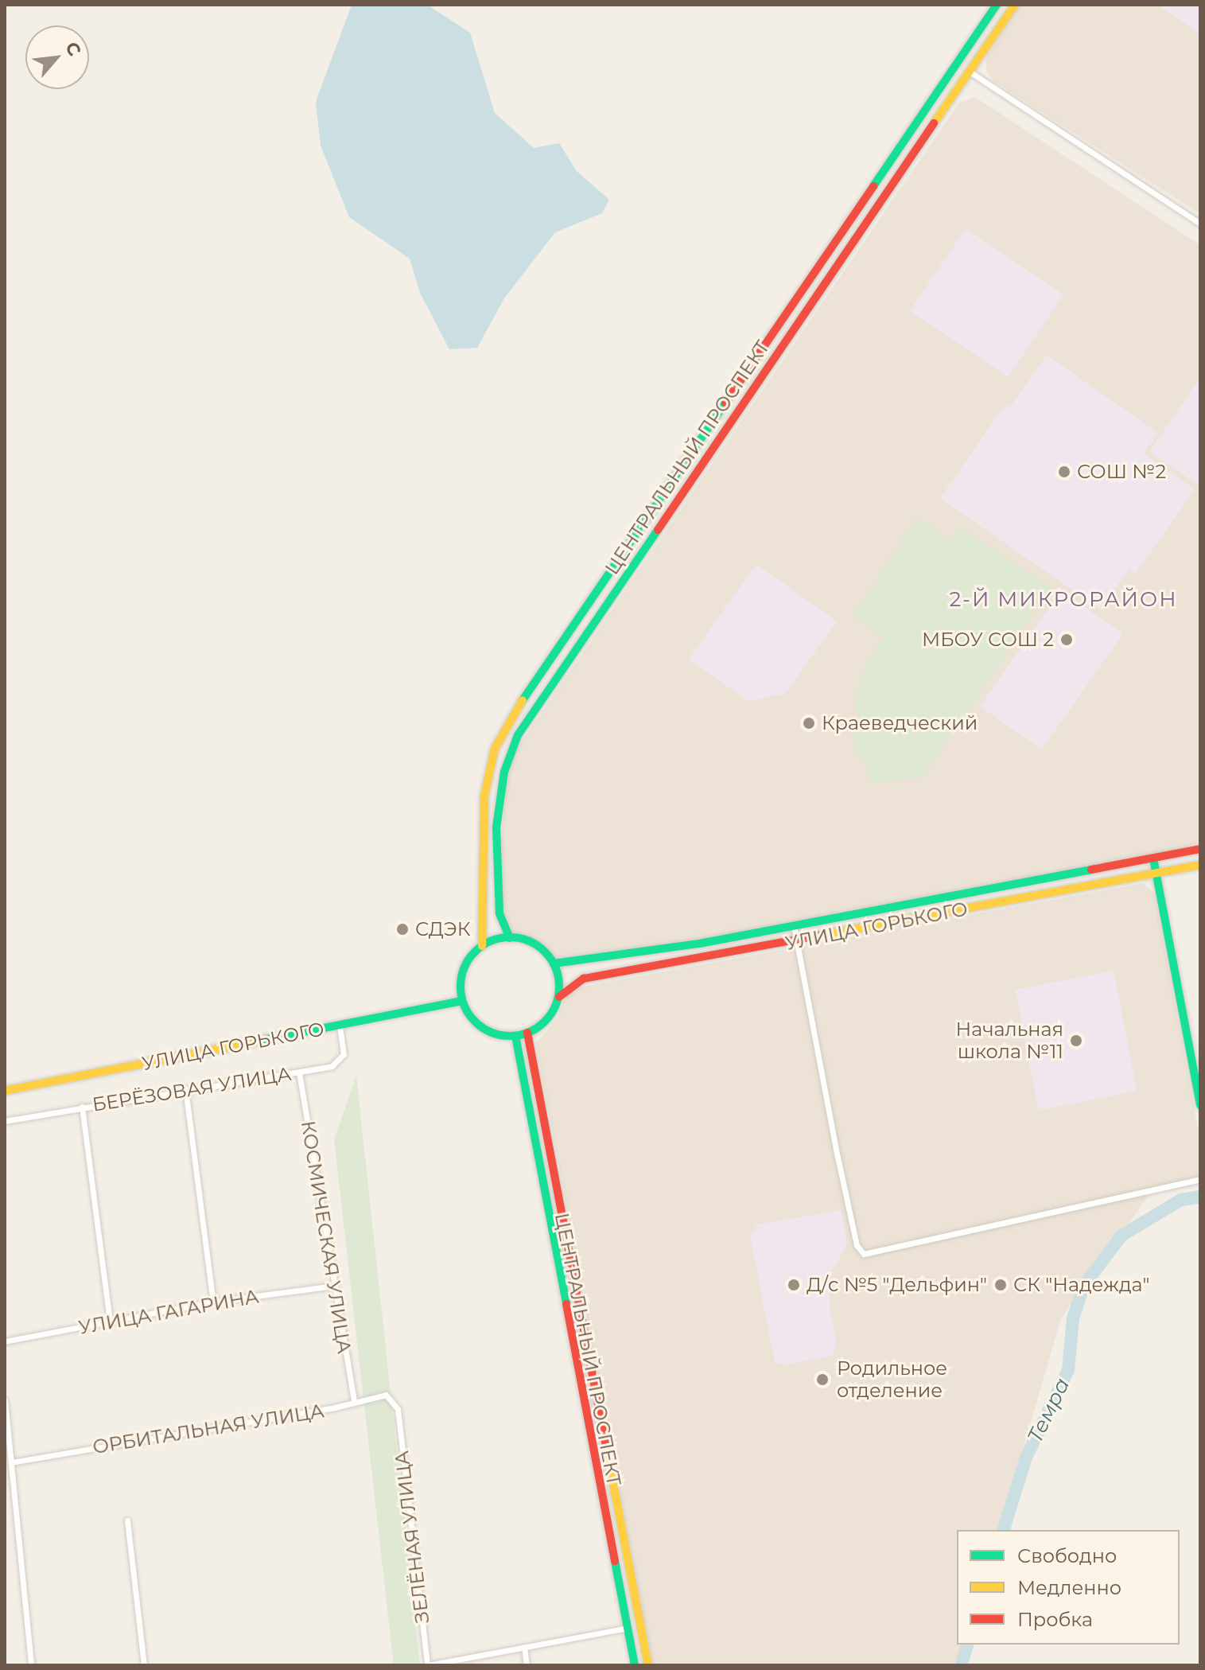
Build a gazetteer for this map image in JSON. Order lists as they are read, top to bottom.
{
  "streets": {
    "main road": ["ЦЕНТРАЛЬНЫЙ ПРОСПЕКТ", "УЛИЦА ГОРЬКОГО"],
    "street": [
      "БЕРЁЗОВАЯ УЛИЦА",
      "КОСМИЧЕСКАЯ УЛИЦА",
      "УЛИЦА ГАГАРИНА",
      "ОРБИТАЛЬНАЯ УЛИЦА",
      "ЗЕЛЁНАЯ УЛИЦА"
    ]
  },
  "crossings": [
    ["ЦЕНТРАЛЬНЫЙ ПРОСПЕКТ", "УЛИЦА ГОРЬКОГО"],
    ["УЛИЦА ГОРЬКОГО", "БЕРЁЗОВАЯ УЛИЦА"],
    ["БЕРЁЗОВАЯ УЛИЦА", "КОСМИЧЕСКАЯ УЛИЦА"],
    ["КОСМИЧЕСКАЯ УЛИЦА", "УЛИЦА ГАГАРИНА"],
    ["КОСМИЧЕСКАЯ УЛИЦА", "ОРБИТАЛЬНАЯ УЛИЦА"],
    ["ОРБИТАЛЬНАЯ УЛИЦА", "ЗЕЛЁНАЯ УЛИЦА"]
  ],
  "districts": ["2-Й МИКРОРАЙОН"],
  "water": ["Темра"],
  "places": [
    "СОШ №2",
    "МБОУ СОШ 2",
    "Краеведческий",
    "СДЭК",
    "Начальная школа №11",
    "Д/c №5 \"Дельфин\"",
    "СК \"Надежда\"",
    "Родильное отделение"
  ],
  "legend": ["Свободно", "Медленно", "Пробка"],
  "north": "top right"
}
